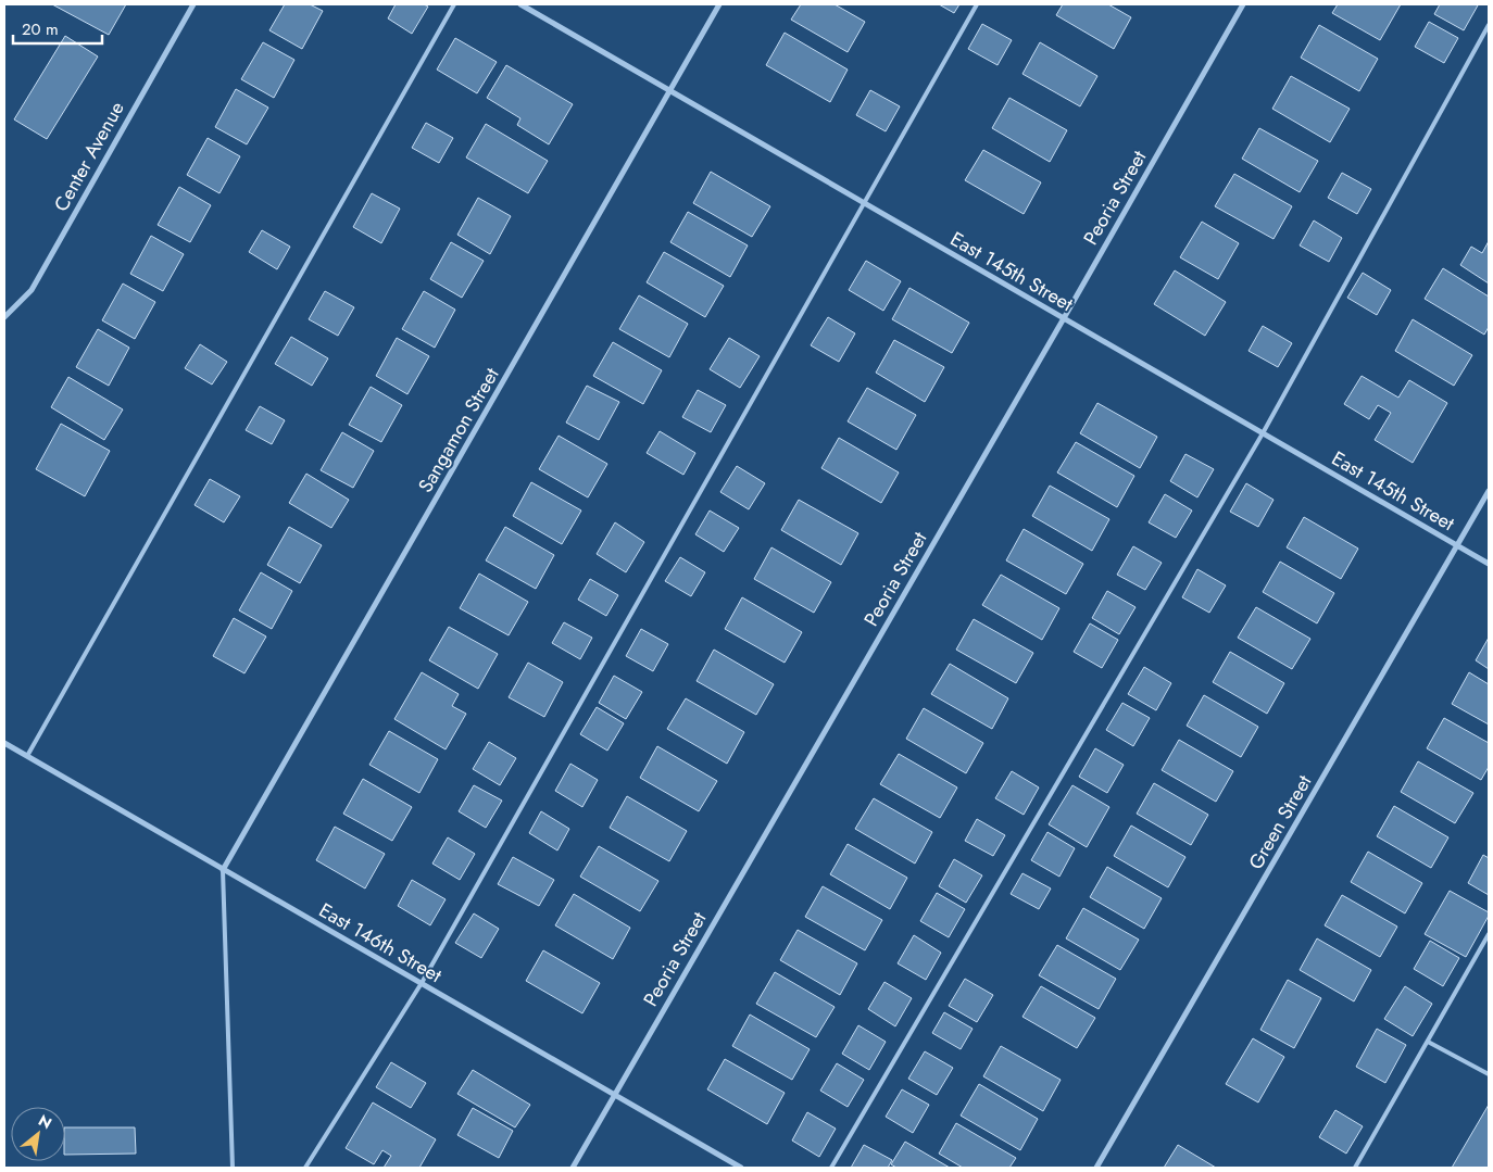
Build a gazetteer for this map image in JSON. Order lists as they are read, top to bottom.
{
  "streets": {
    "street": [
      "Center Avenue",
      "Peoria Street",
      "East 145th Street",
      "Sangamon Street",
      "Green Street",
      "East 146th Street"
    ]
  },
  "crossings": [
    ["Peoria Street", "East 145th Street"],
    ["Peoria Street", "East 146th Street"],
    ["East 145th Street", "Sangamon Street"],
    ["East 145th Street", "Green Street"],
    ["Sangamon Street", "East 146th Street"]
  ],
  "scale_bar": "20 m",
  "north": "top right"
}
